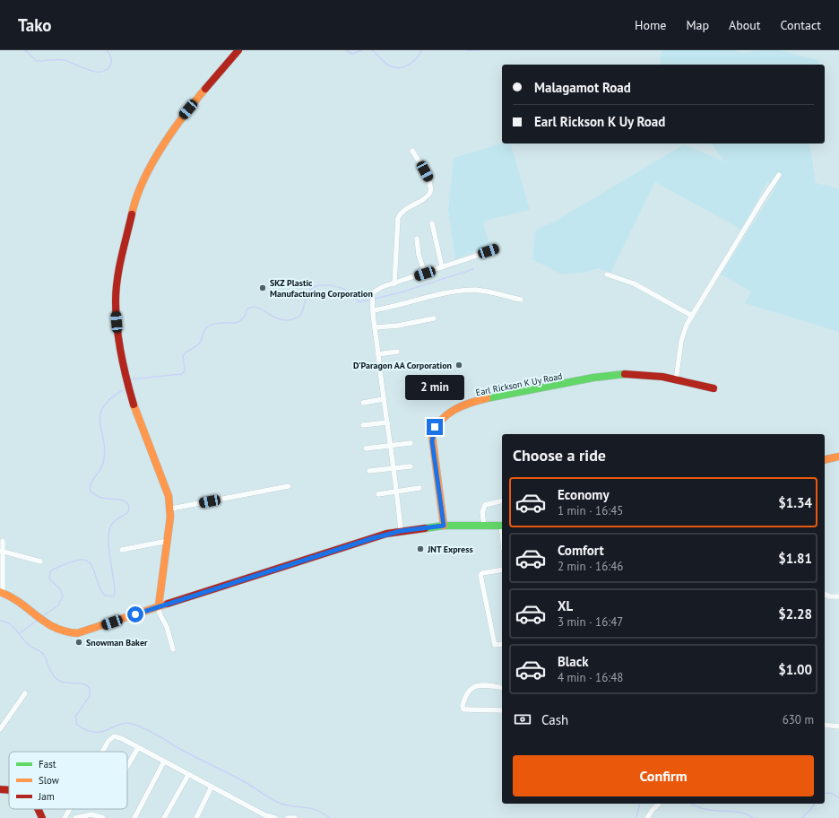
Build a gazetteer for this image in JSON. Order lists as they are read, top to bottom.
{
  "streets": {
    "street": ["Earl Rickson K Uy Road"]
  },
  "places": [
    "SKZ Plastic Manufacturing Corporation",
    "D'Paragon AA Corporation",
    "JNT Express",
    "Snowman Baker"
  ],
  "legend": ["Fast", "Slow", "Jam"],
  "page": {
    "header": "Tako",
    "nav": [
      "Home",
      "Map",
      "About",
      "Contact"
    ],
    "banner": ["Malagamot Road", "Earl Rickson K Uy Road"],
    "bubble": "2 min",
    "heading": "Choose a ride",
    "list": [
      {
        "name": "Economy",
        "note": "1 min · 16:45",
        "value": "$1.34"
      },
      {
        "name": "Comfort",
        "note": "2 min · 16:46",
        "value": "$1.81"
      },
      {
        "name": "XL",
        "note": "3 min · 16:47",
        "value": "$2.28"
      },
      {
        "name": "Black",
        "note": "4 min · 16:48",
        "value": "$1.00"
      }
    ],
    "pay": ["Cash", "630 m"],
    "buttons": "Confirm"
  }
}
